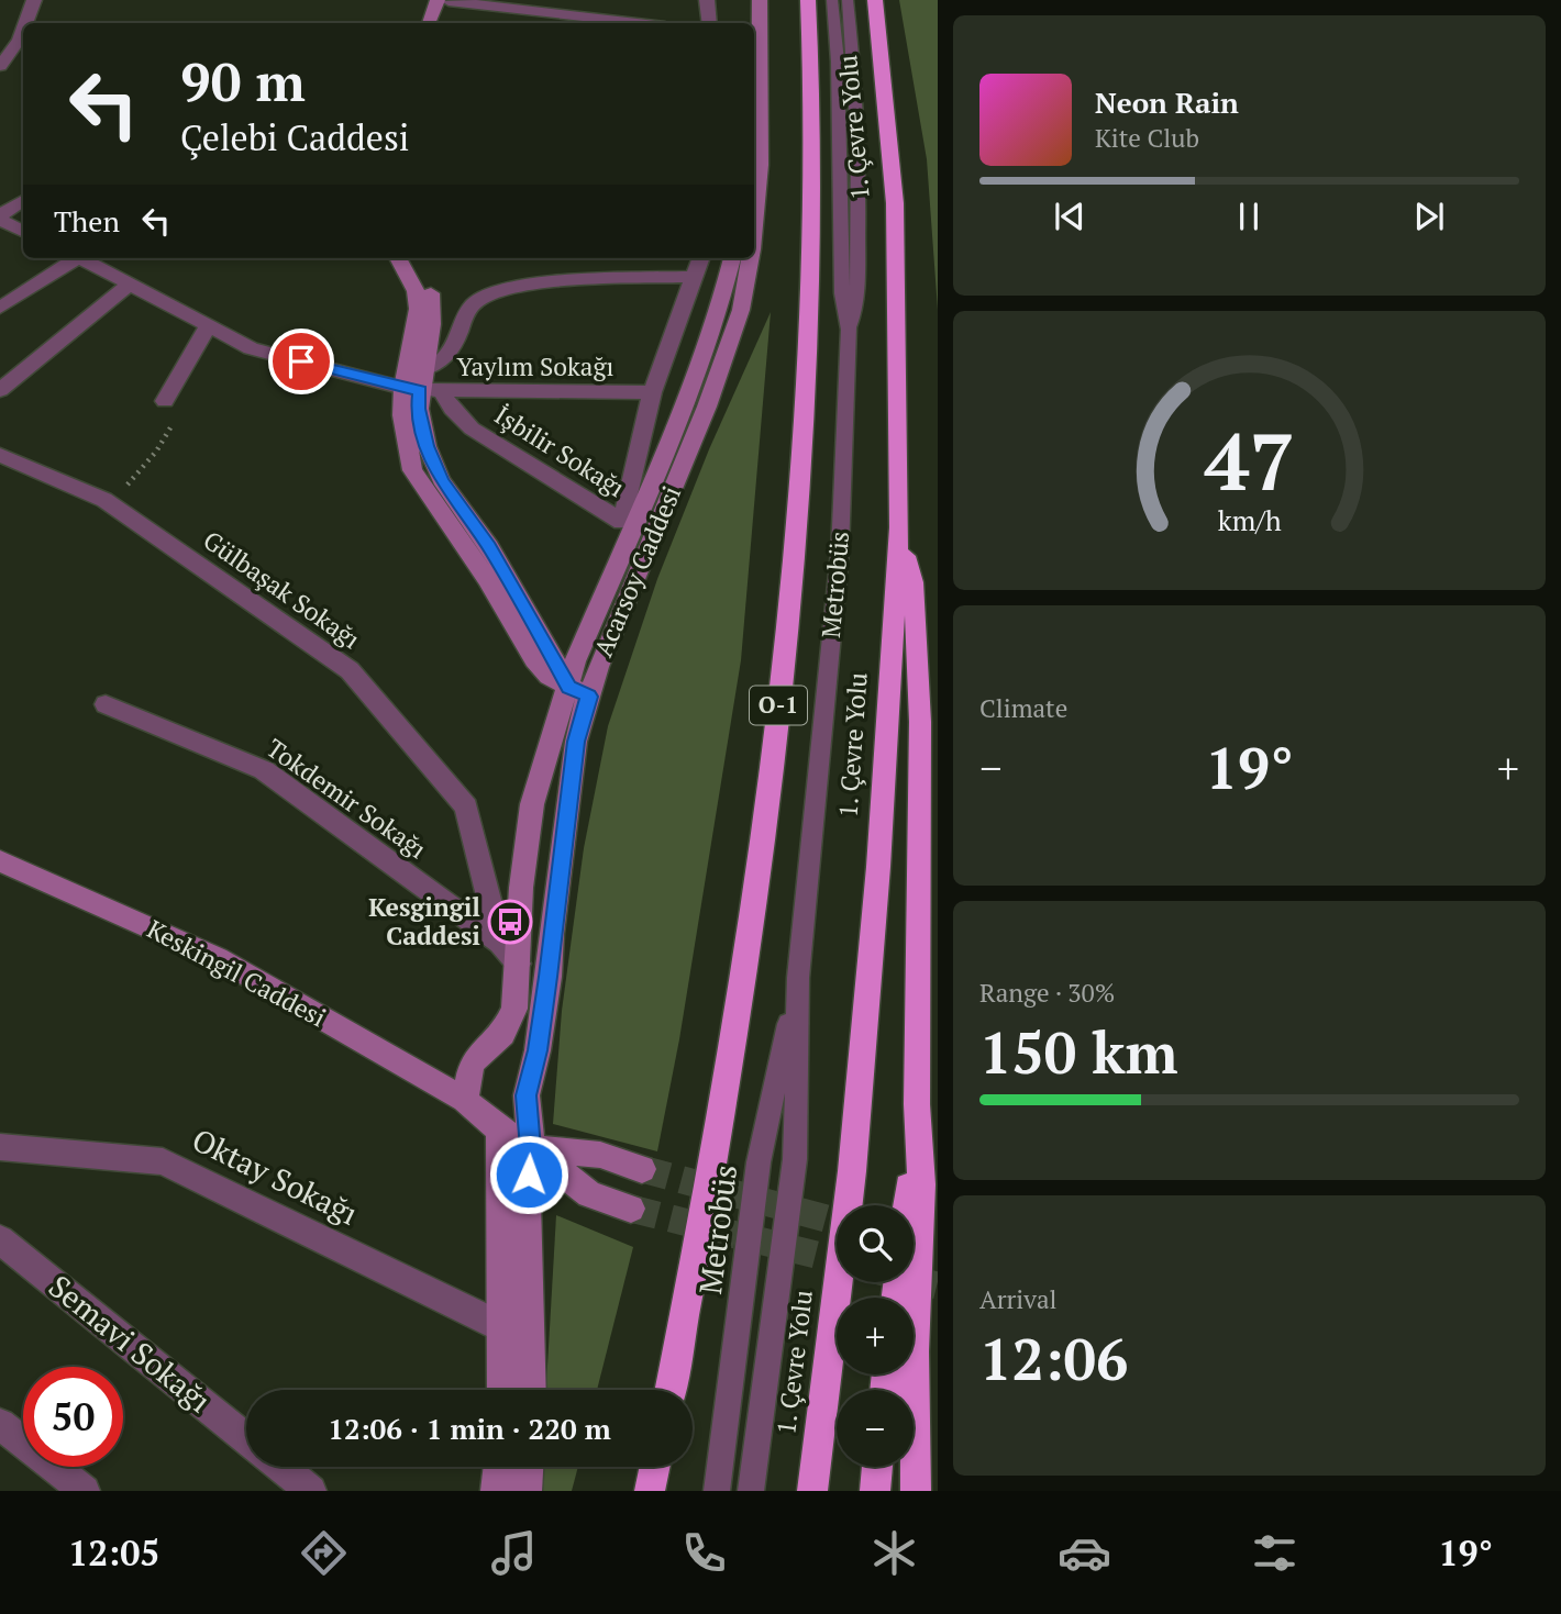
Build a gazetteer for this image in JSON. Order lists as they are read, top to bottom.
{
  "streets": {
    "highway": ["1. Çevre Yolu", "O-1"],
    "main road": ["Acarsoy Caddesi", "Keskingil Caddesi"],
    "street": [
      "Yaylım Sokağı",
      "İşbilir Sokağı",
      "Gülbaşak Sokağı",
      "Tokdemir Sokağı",
      "Oktay Sokağı",
      "Semavi Sokağı"
    ],
    "lane": ["Metrobüs"]
  },
  "crossings": [
    ["Yaylım Sokağı", "İşbilir Sokağı"],
    ["Acarsoy Caddesi", "Gülbaşak Sokağı"],
    ["Acarsoy Caddesi", "Keskingil Caddesi"],
    ["Acarsoy Caddesi", "Oktay Sokağı"],
    ["Gülbaşak Sokağı", "Tokdemir Sokağı"]
  ],
  "places": {
    "bus stop": ["Kesgingil Caddesi"]
  },
  "page": {
    "turn": ["90 m", "Çelebi Caddesi"],
    "song": ["Neon Rain", "Kite Club"],
    "then": "Then",
    "tile": [
      "Climate",
      ["Range · 30%", "150 km"],
      ["Arrival", "12:06"]
    ],
    "heat": ["−", "19°", "+"],
    "map_buttons": ["+", "−"],
    "limit": "50",
    "trip": "12:06 · 1 min · 220 m",
    "tabs": ["12:05", "19°"],
    "gauge": ["47", "km/h"]
  }
}
